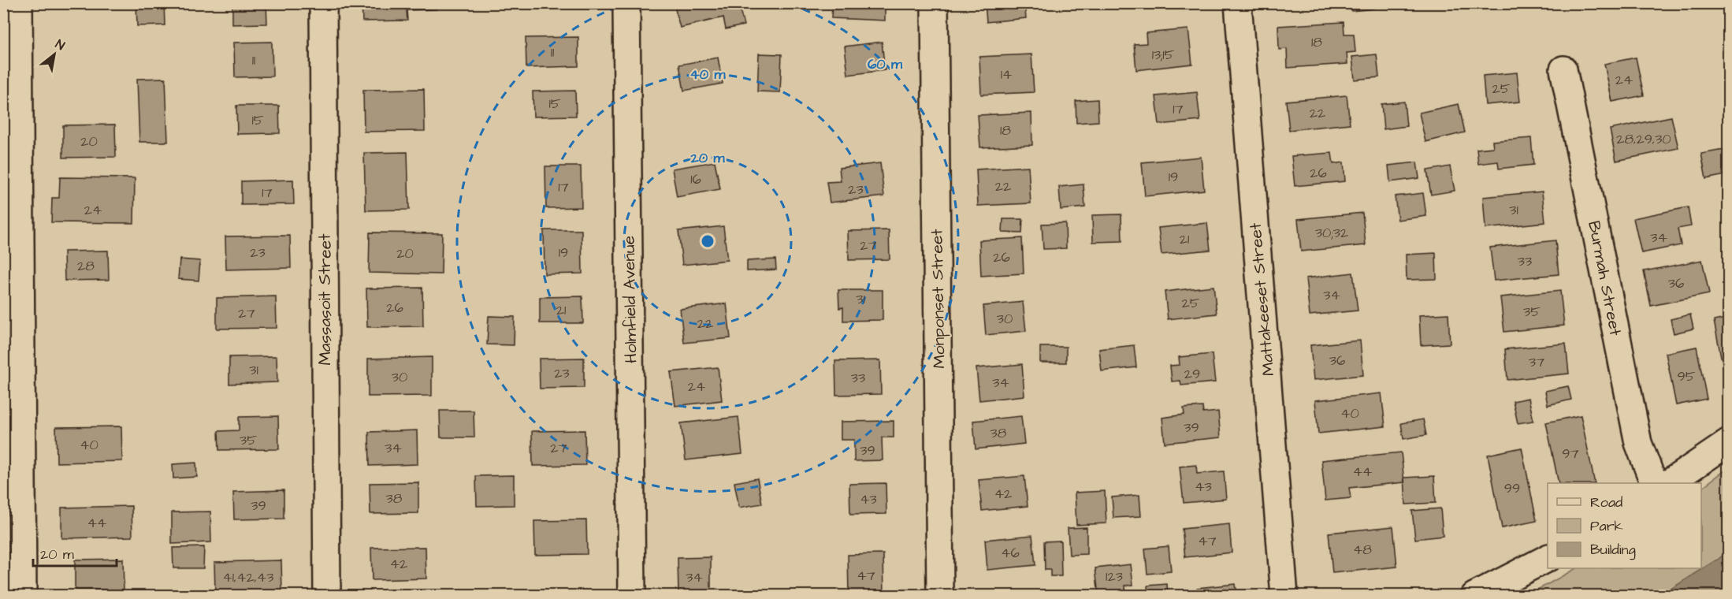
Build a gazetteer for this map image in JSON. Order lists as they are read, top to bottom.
{
  "streets": {
    "street": [
      "Burmah Street",
      "Monponset Street",
      "Massasoit Street",
      "Holmfield Avenue",
      "Mattakeeset Street"
    ]
  },
  "house_numbers": [
    "18",
    "11",
    "13;15",
    "11",
    "14",
    "24",
    "25",
    "15",
    "17",
    "22",
    "15",
    "18",
    "28,29,30",
    "20",
    "26",
    "19",
    "16",
    "22",
    "17",
    "23",
    "17",
    "24",
    "31",
    "30;32",
    "34",
    "21",
    "27",
    "23",
    "19",
    "20",
    "26",
    "33",
    "28",
    "36",
    "34",
    "31",
    "25",
    "26",
    "21",
    "35",
    "27",
    "30",
    "22",
    "36",
    "37",
    "31",
    "23",
    "29",
    "95",
    "30",
    "33",
    "34",
    "24",
    "40",
    "39",
    "38",
    "35",
    "40",
    "34",
    "27",
    "39",
    "97",
    "44",
    "43",
    "99",
    "42",
    "38",
    "43",
    "39",
    "44",
    "47",
    "48",
    "46",
    "42",
    "47",
    "123",
    "41,42,43",
    "34"
  ],
  "legend": ["Road", "Park", "Building"],
  "scale_bar": "20 m",
  "north": "top right",
  "rings": ["60 m", "40 m", "20 m"]
}
